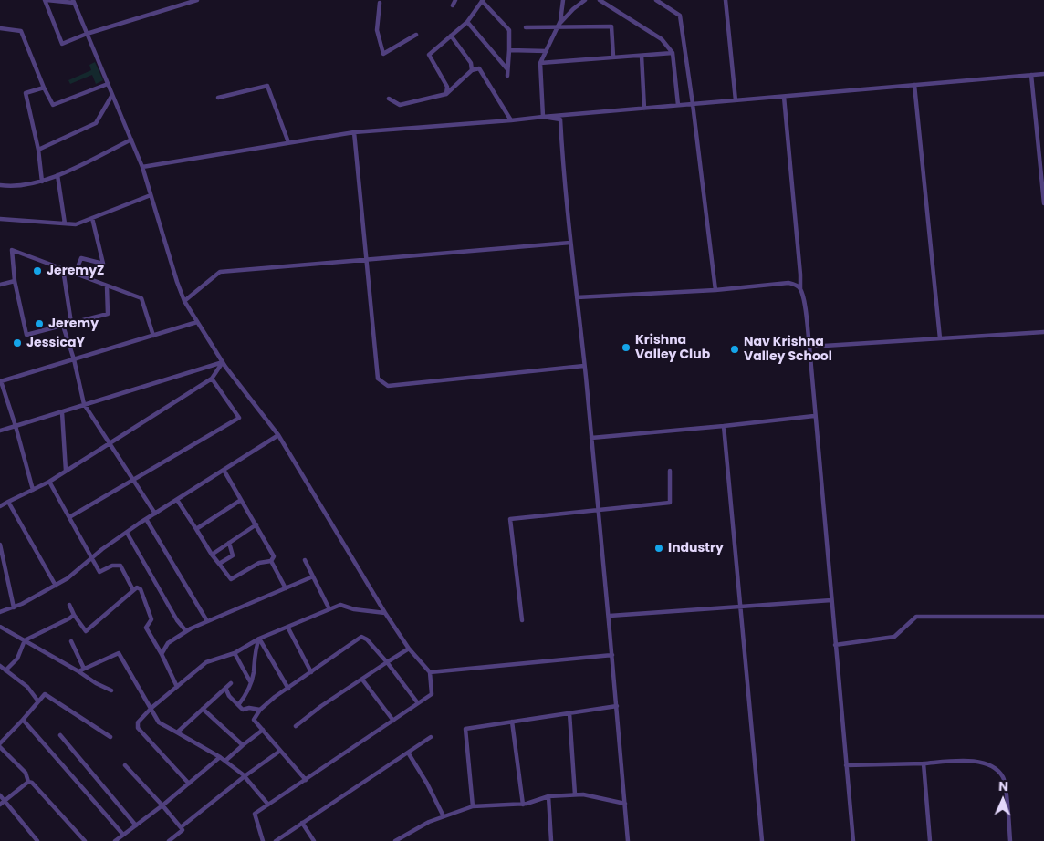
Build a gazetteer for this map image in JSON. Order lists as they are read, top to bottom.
{
  "places": [
    "JeremyZ",
    "Jeremy",
    "JessicaY",
    "Krishna Valley Club",
    "Nav Krishna Valley School",
    "Industry"
  ],
  "north": "top"
}
